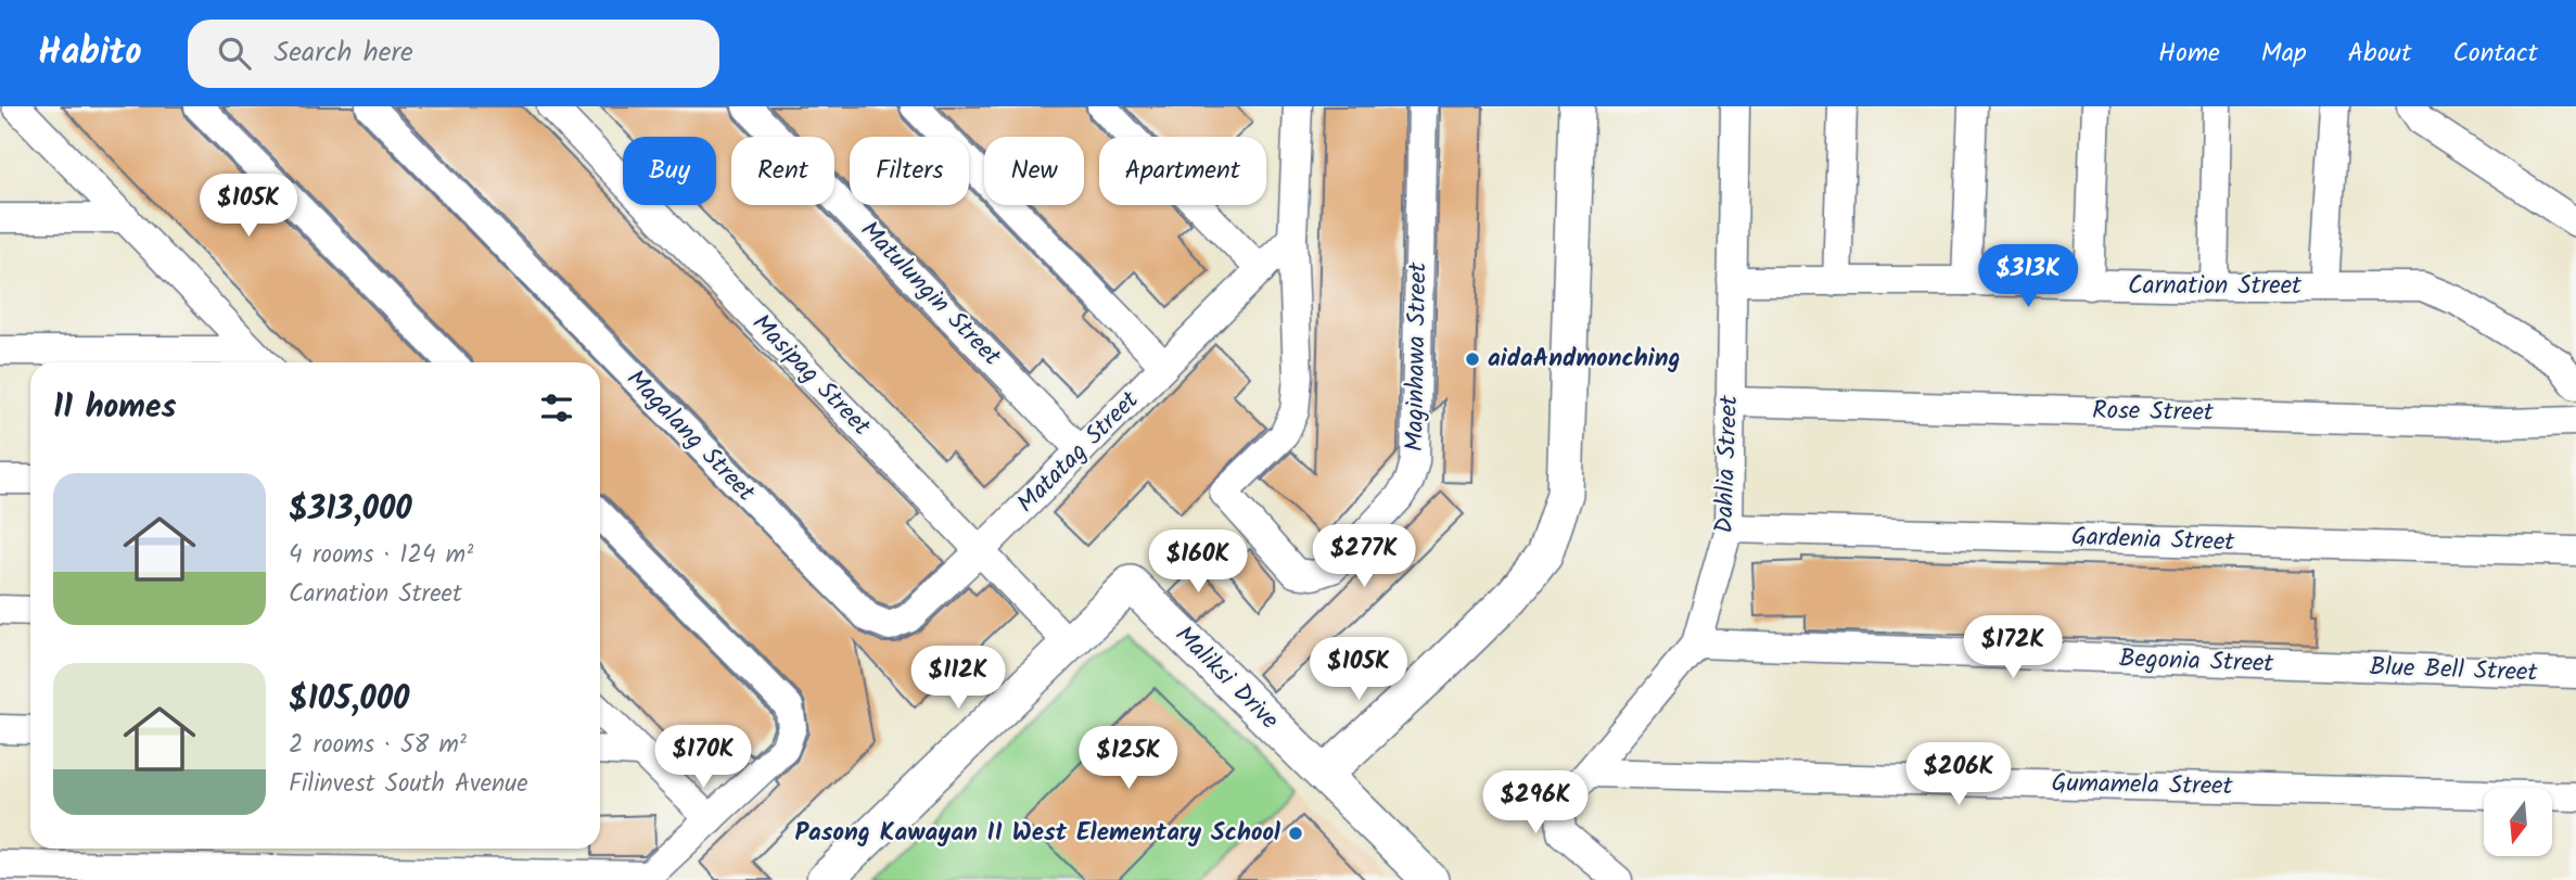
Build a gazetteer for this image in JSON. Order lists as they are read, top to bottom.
{
  "streets": {
    "street": [
      "Carnation Street",
      "Matulungin Street",
      "Maginhawa Street",
      "Masipag Street",
      "Rose Street",
      "Magalang Street",
      "Matatag Street",
      "Dahlia Street",
      "Gardenia Street",
      "Begonia Street",
      "Blue Bell Street",
      "Maliksi Drive",
      "Gumamela Street"
    ]
  },
  "crossings": [
    ["Carnation Street", "Dahlia Street"],
    ["Matulungin Street", "Matatag Street"],
    ["Maginhawa Street", "Matatag Street"],
    ["Masipag Street", "Matatag Street"],
    ["Masipag Street", "Maliksi Drive"],
    ["Rose Street", "Dahlia Street"],
    ["Magalang Street", "Matatag Street"],
    ["Dahlia Street", "Gardenia Street"],
    ["Dahlia Street", "Begonia Street"],
    ["Dahlia Street", "Gumamela Street"],
    ["Begonia Street", "Blue Bell Street"]
  ],
  "places": ["aidaAndmonching", "Pasong Kawayan II West Elementary School"],
  "north": "bottom",
  "page": {
    "header": "Habito",
    "search": "Search here",
    "nav": [
      "Home",
      "Map",
      "About",
      "Contact"
    ],
    "chip": [
      "Buy",
      "Rent",
      "Filters",
      "New",
      "Apartment"
    ],
    "price": [
      "$105K",
      "$313K",
      "$277K",
      "$160K",
      "$172K",
      "$105K",
      "$112K",
      "$170K",
      "$125K",
      "$206K",
      "$296K"
    ],
    "heading": "11 homes",
    "list": [
      {
        "name": "$313,000",
        "note": "4 rooms · 124 m² · Carnation Street"
      },
      {
        "name": "$105,000",
        "note": "2 rooms · 58 m² · Filinvest South Avenue"
      }
    ]
  }
}
